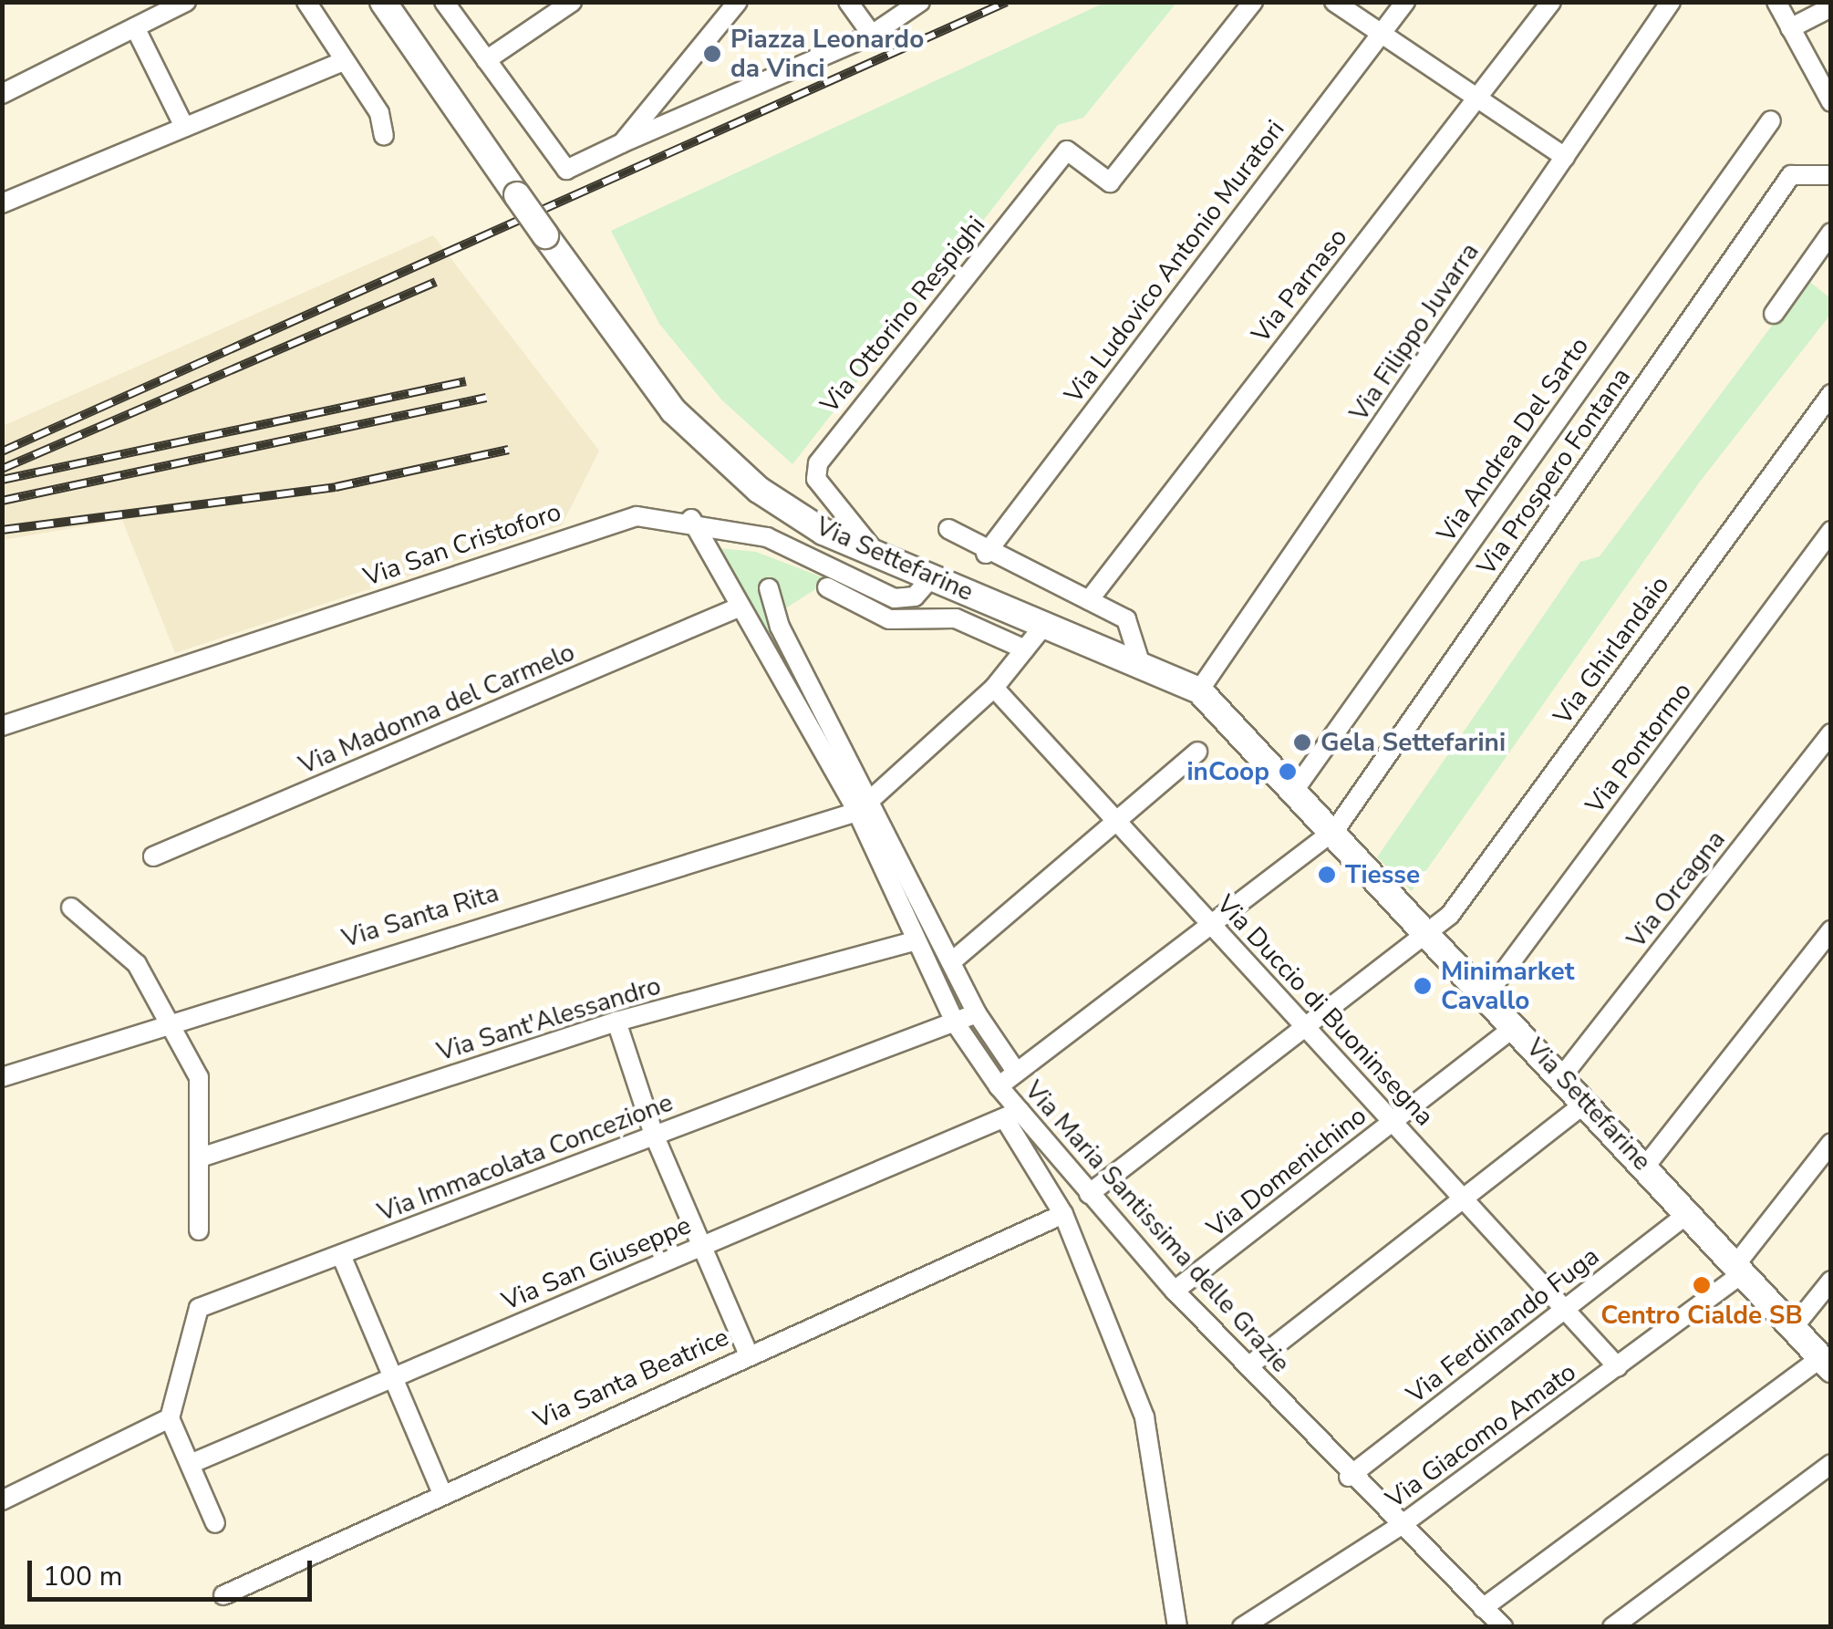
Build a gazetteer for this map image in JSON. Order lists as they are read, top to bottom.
{
  "streets": {
    "street": [
      "Via Ludovico Antonio Muratori",
      "Via Parnaso",
      "Via Ottorino Respighi",
      "Via Filippo Juvarra",
      "Via Andrea Del Sarto",
      "Via Prospero Fontana",
      "Via San Cristoforo",
      "Via Settefarine",
      "Via Ghirlandaio",
      "Via Madonna del Carmelo",
      "Via Pontormo",
      "Via Orcagna",
      "Via Santa Rita",
      "Via Duccio di Buoninsegna",
      "Via Sant'Alessandro",
      "Via Immacolata Concezione",
      "Via Domenichino",
      "Via Maria Santissima delle Grazie",
      "Via San Giuseppe",
      "Via Ferdinando Fuga",
      "Via Santa Beatrice",
      "Via Giacomo Amato"
    ]
  },
  "crossings": [
    ["Via Ludovico Antonio Muratori", "Via Settefarine"],
    ["Via Parnaso", "Via Settefarine"],
    ["Via Ottorino Respighi", "Via Settefarine"],
    ["Via Filippo Juvarra", "Via Settefarine"],
    ["Via Andrea Del Sarto", "Via Settefarine"],
    ["Via Prospero Fontana", "Via Settefarine"],
    ["Via San Cristoforo", "Via Settefarine"],
    ["Via San Cristoforo", "Via Maria Santissima delle Grazie"],
    ["Via Settefarine", "Via Ghirlandaio"],
    ["Via Settefarine", "Via Pontormo"],
    ["Via Settefarine", "Via Orcagna"],
    ["Via Settefarine", "Via Domenichino"],
    ["Via Settefarine", "Via Ferdinando Fuga"],
    ["Via Settefarine", "Via Giacomo Amato"],
    ["Via Ghirlandaio", "Via Duccio di Buoninsegna"],
    ["Via Ghirlandaio", "Via Maria Santissima delle Grazie"],
    ["Via Madonna del Carmelo", "Via Maria Santissima delle Grazie"],
    ["Via Santa Rita", "Via Maria Santissima delle Grazie"],
    ["Via Duccio di Buoninsegna", "Via Domenichino"],
    ["Via Duccio di Buoninsegna", "Via Ferdinando Fuga"],
    ["Via Duccio di Buoninsegna", "Via Giacomo Amato"],
    ["Via Sant'Alessandro", "Via Maria Santissima delle Grazie"],
    ["Via Immacolata Concezione", "Via Maria Santissima delle Grazie"],
    ["Via Domenichino", "Via Maria Santissima delle Grazie"],
    ["Via Maria Santissima delle Grazie", "Via San Giuseppe"],
    ["Via Maria Santissima delle Grazie", "Via Ferdinando Fuga"],
    ["Via Maria Santissima delle Grazie", "Via Santa Beatrice"],
    ["Via Maria Santissima delle Grazie", "Via Giacomo Amato"]
  ],
  "places": [
    "Piazza Leonardo da Vinci",
    "Gela Settefarini",
    "inCoop",
    "Tiesse",
    "Minimarket Cavallo",
    "Centro Cialde SB"
  ],
  "scale_bar": "100 m"
}
